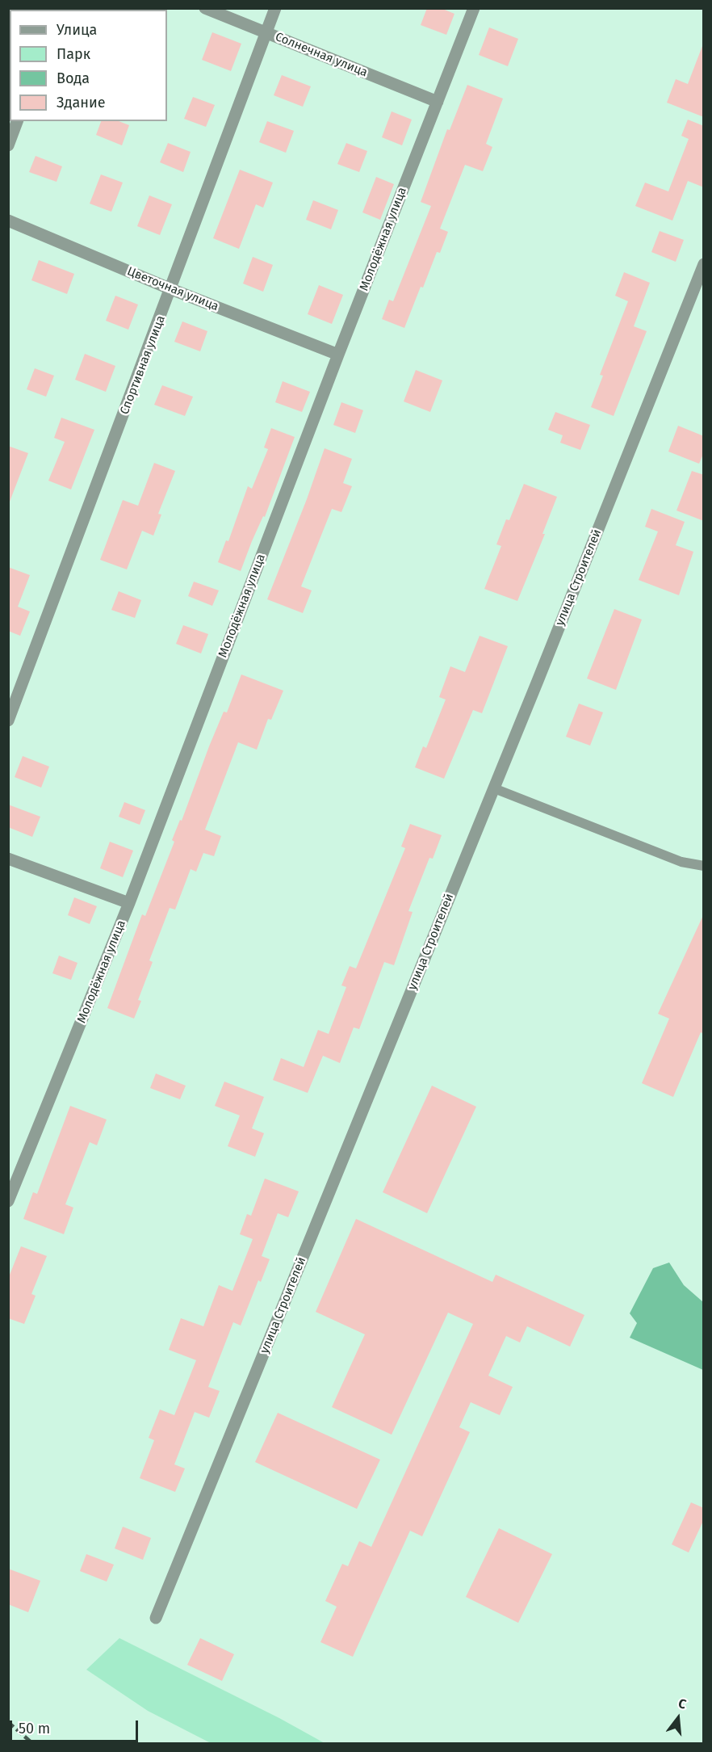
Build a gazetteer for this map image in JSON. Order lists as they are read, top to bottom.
{
  "streets": {
    "street": [
      "Солнечная улица",
      "Молодёжная улица",
      "Цветочная улица",
      "Спортивная улица",
      "улица Строителей"
    ]
  },
  "crossings": [
    ["Солнечная улица", "Молодёжная улица"],
    ["Солнечная улица", "Спортивная улица"],
    ["Молодёжная улица", "Цветочная улица"],
    ["Цветочная улица", "Спортивная улица"]
  ],
  "legend": [
    "Улица",
    "Парк",
    "Вода",
    "Здание"
  ],
  "scale_bar": "50 m",
  "north": "top"
}
